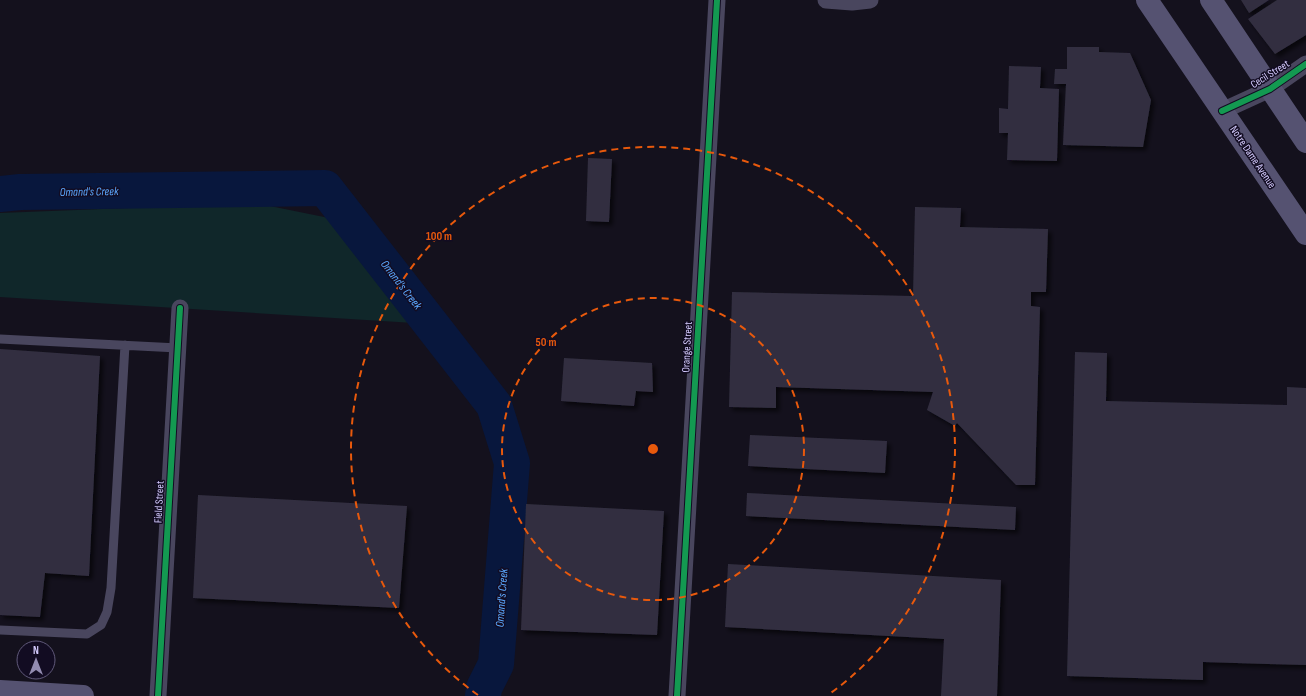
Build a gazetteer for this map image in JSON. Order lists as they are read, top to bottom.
{
  "streets": {
    "main road": ["Notre Dame Avenue"],
    "street": ["Cecil Street", "Orange Street", "Field Street"]
  },
  "crossings": [
    ["Cecil Street", "Notre Dame Avenue"]
  ],
  "water": ["Omand's Creek"],
  "north": "top",
  "rings": ["100 m", "50 m"]
}
